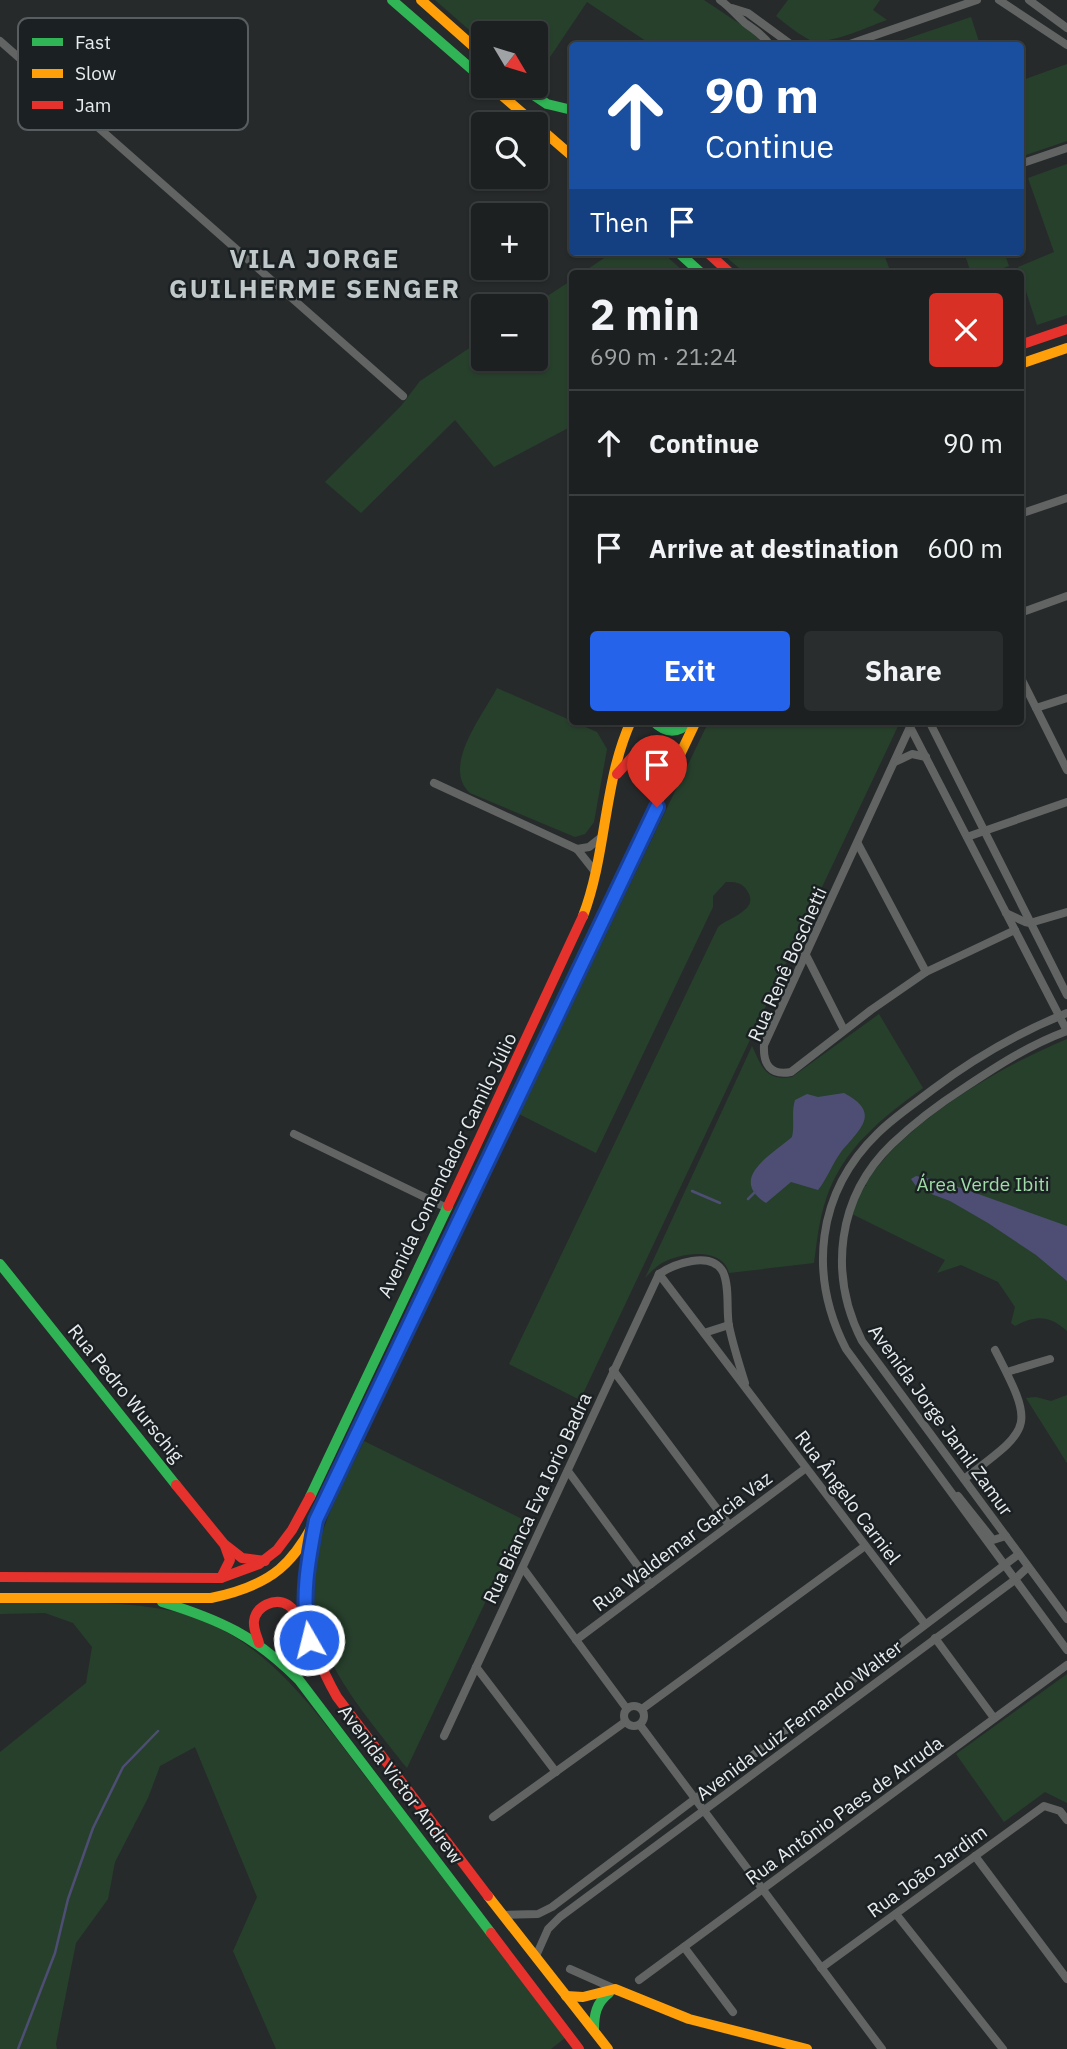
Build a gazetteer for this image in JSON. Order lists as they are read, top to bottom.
{
  "streets": {
    "main road": ["Avenida Comendador Camilo Júlio", "Rua Pedro Wurschig", "Avenida Victor Andrew"],
    "street": [
      "Rua Renê Boschetti",
      "Avenida Jorge Jamil Zamur",
      "Rua Ângelo Carniel",
      "Rua Bianca Eva Iorio Badra",
      "Rua Waldemar Garcia Vaz",
      "Avenida Luiz Fernando Walter",
      "Rua Antônio Paes de Arruda",
      "Rua João Jardim"
    ]
  },
  "crossings": [
    ["Avenida Comendador Camilo Júlio", "Rua Pedro Wurschig"],
    ["Avenida Comendador Camilo Júlio", "Avenida Victor Andrew"],
    ["Avenida Jorge Jamil Zamur", "Avenida Luiz Fernando Walter"],
    ["Rua Ângelo Carniel", "Rua Bianca Eva Iorio Badra"],
    ["Rua Ângelo Carniel", "Rua Waldemar Garcia Vaz"],
    ["Rua Ângelo Carniel", "Avenida Luiz Fernando Walter"],
    ["Avenida Luiz Fernando Walter", "Avenida Victor Andrew"]
  ],
  "districts": ["VILA JORGE GUILHERME SENGER"],
  "parks": ["Área Verde Ibiti"],
  "legend": ["Fast", "Slow", "Jam"],
  "north": "bottom right",
  "page": {
    "map_buttons": ["+", "−"],
    "turn": ["90 m", "Continue"],
    "then": "Then",
    "heading": ["2 min", "690 m · 21:24"],
    "list": [
      {
        "name": "Continue",
        "value": "90 m"
      },
      {
        "name": "Arrive at destination",
        "value": "600 m"
      }
    ],
    "buttons": ["Exit", "Share"]
  }
}
